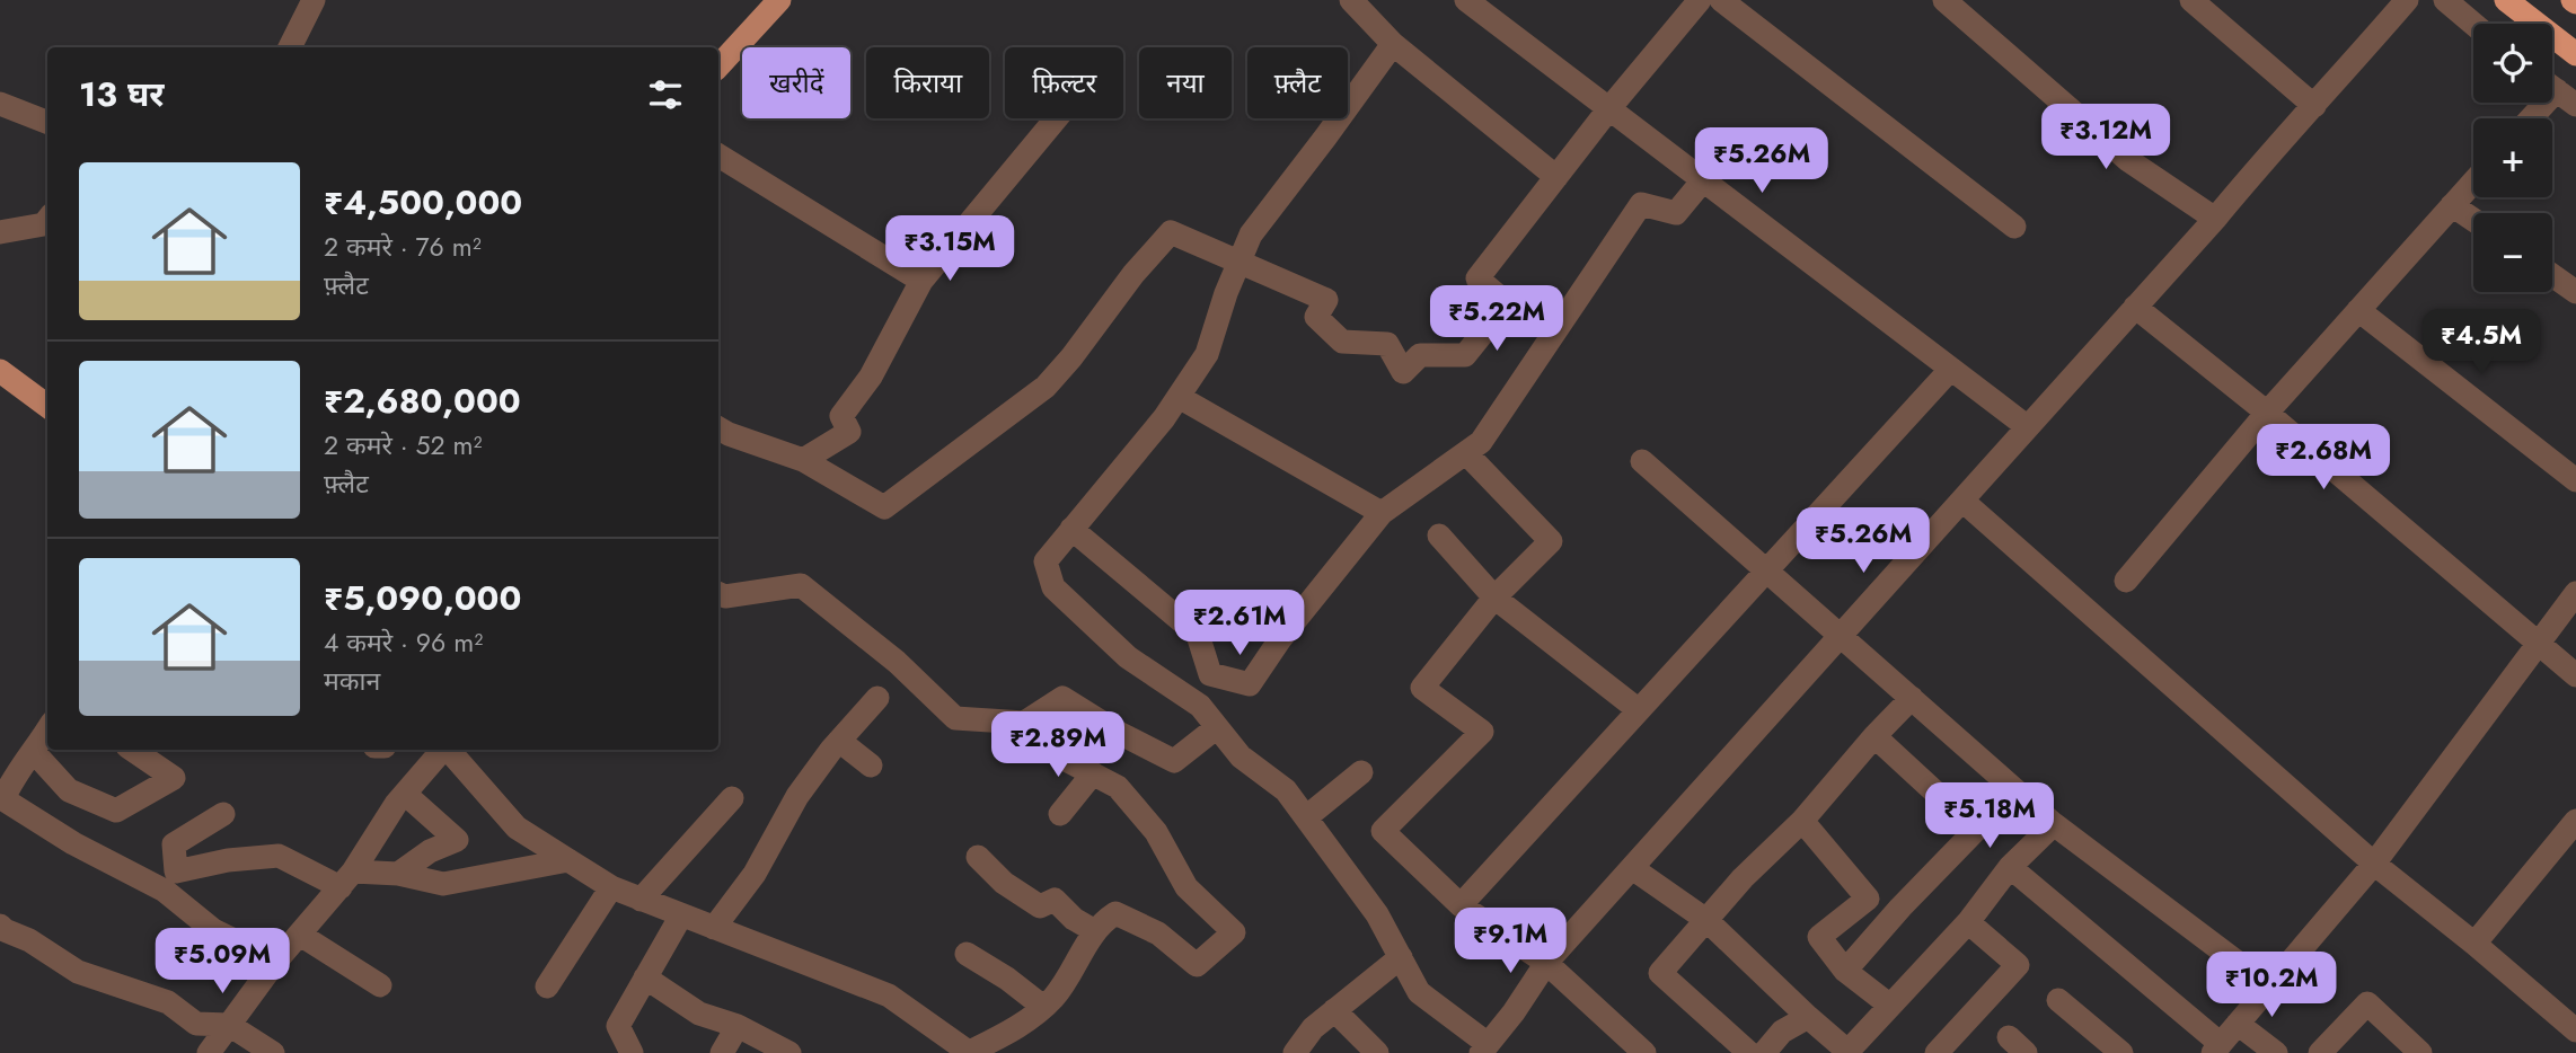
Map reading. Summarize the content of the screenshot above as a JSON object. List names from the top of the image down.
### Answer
{
  "page": {
    "map_buttons": ["+", "−"],
    "chip": [
      "खरीदें",
      "किराया",
      "फ़िल्टर",
      "नया",
      "फ़्लैट"
    ],
    "heading": "13 घर",
    "price": [
      "₹3.12M",
      "₹5.26M",
      "₹3.15M",
      "₹5.22M",
      "₹4.5M",
      "₹2.68M",
      "₹5.26M",
      "₹2.61M",
      "₹2.89M",
      "₹5.18M",
      "₹9.1M",
      "₹5.09M",
      "₹10.2M"
    ],
    "list": [
      {
        "name": "₹4,500,000",
        "note": "2 कमरे · 76 m² · फ़्लैट"
      },
      {
        "name": "₹2,680,000",
        "note": "2 कमरे · 52 m² · फ़्लैट"
      },
      {
        "name": "₹5,090,000",
        "note": "4 कमरे · 96 m² · मकान"
      }
    ]
  }
}
